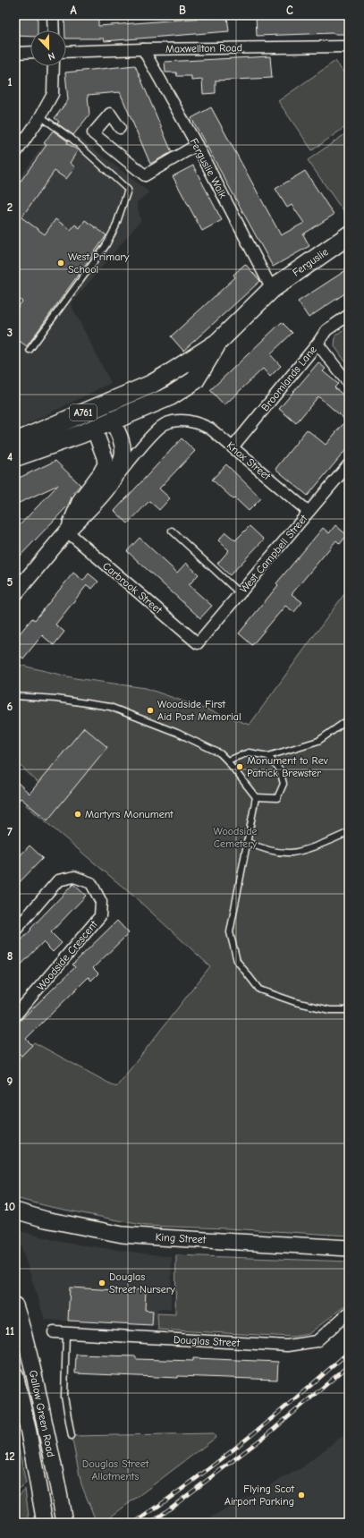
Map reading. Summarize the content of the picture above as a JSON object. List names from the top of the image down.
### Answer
{
  "streets": {
    "main road": [
      "Ferguslie",
      "A761",
      "King Street",
      "Gallow Green Road"
    ],
    "street": [
      "Maxwellton Road",
      "Ferguslie Walk",
      "Broomlands Lane",
      "Knox Street",
      "West Campbell Street",
      "Carbrook Street",
      "Woodside Crescent",
      "Douglas Street"
    ]
  },
  "crossings": [
    ["Maxwellton Road", "Ferguslie Walk"],
    ["Ferguslie Walk", "Ferguslie"],
    ["Ferguslie Walk", "A761"],
    ["Ferguslie", "A761"],
    ["Broomlands Lane", "Knox Street"],
    ["Knox Street", "West Campbell Street"],
    ["West Campbell Street", "Carbrook Street"]
  ],
  "parks": ["Woodside Cemetery", "Douglas Street Allotments"],
  "places": [
    "West Primary School",
    "Woodside First Aid Post Memorial",
    "Monument to Rev Patrick Brewster",
    "Martyrs Monument",
    "Douglas Street Nursery",
    "Flying Scot Airport Parking"
  ],
  "north": "bottom",
  "grid": {
    "columns": ["A", "B", "C"],
    "rows": [
      "1",
      "2",
      "3",
      "4",
      "5",
      "6",
      "7",
      "8",
      "9",
      "10",
      "11",
      "12"
    ]
  }
}
